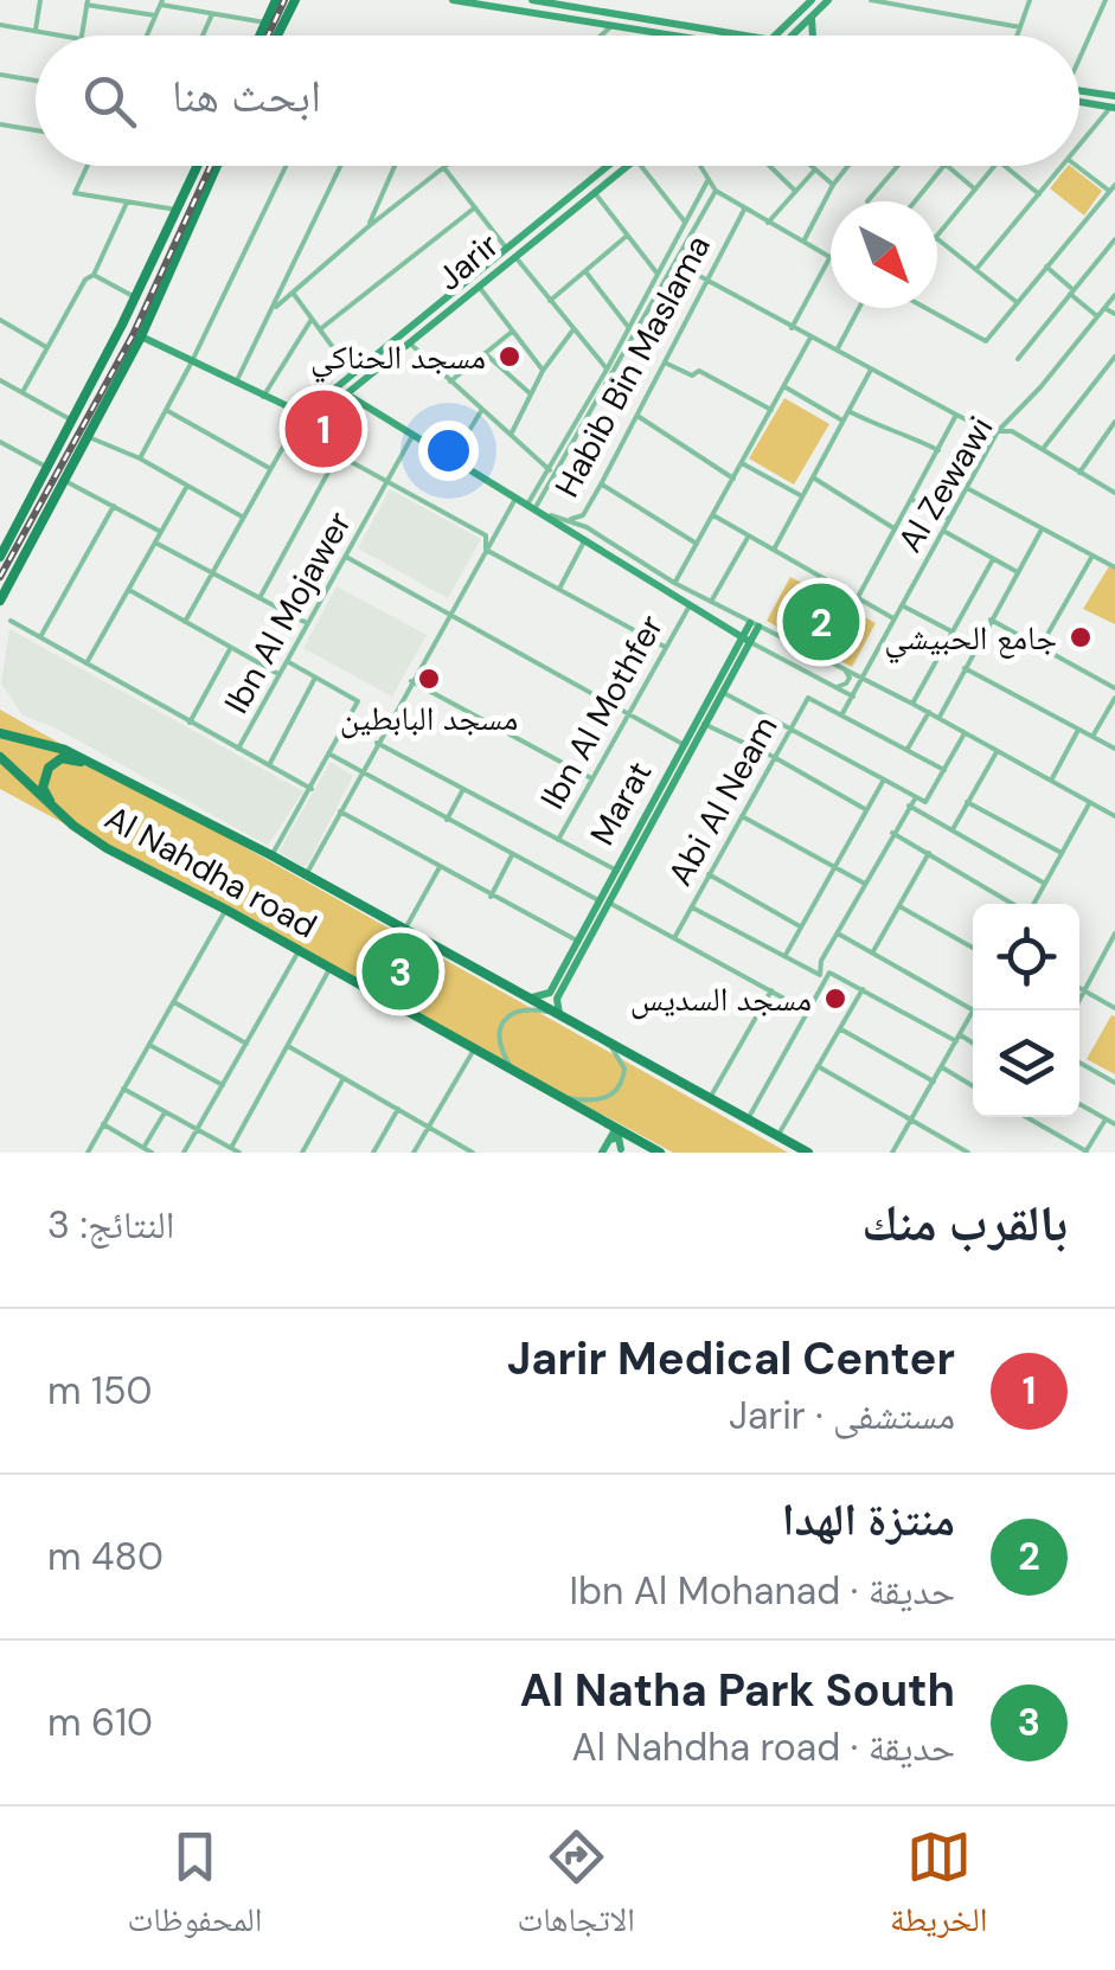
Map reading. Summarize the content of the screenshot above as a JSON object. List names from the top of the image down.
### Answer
{
  "streets": {
    "main road": ["Jarir", "Marat", "Al Nahdha road"],
    "street": [
      "Habib Bin Maslama",
      "Al Zewawi",
      "Ibn Al Mojawer",
      "Ibn Al Mothfer",
      "Abi Al Neam"
    ]
  },
  "crossings": [
    ["Al Zewawi", "Abi Al Neam"],
    ["Marat", "Al Nahdha road"]
  ],
  "places": [
    "مسجد الحناكي",
    "جامع الحبيشي",
    "مسجد البابطين",
    "مسجد السديس"
  ],
  "north": "bottom right",
  "page": {
    "search": "ابحث هنا",
    "pins": ["1", "2", "3"],
    "heading": ["بالقرب منك", "النتائج: 3"],
    "list": [
      {
        "mark": "1",
        "name": "Jarir Medical Center",
        "note": "مستشفى · Jarir",
        "value": "150 m"
      },
      {
        "mark": "2",
        "name": "منتزة الهدا",
        "note": "حديقة · Ibn Al Mohanad",
        "value": "480 m"
      },
      {
        "mark": "3",
        "name": "Al Natha Park South",
        "note": "حديقة · Al Nahdha road",
        "value": "610 m"
      }
    ],
    "nav": ["الخريطة", "الاتجاهات", "المحفوظات"]
  }
}
